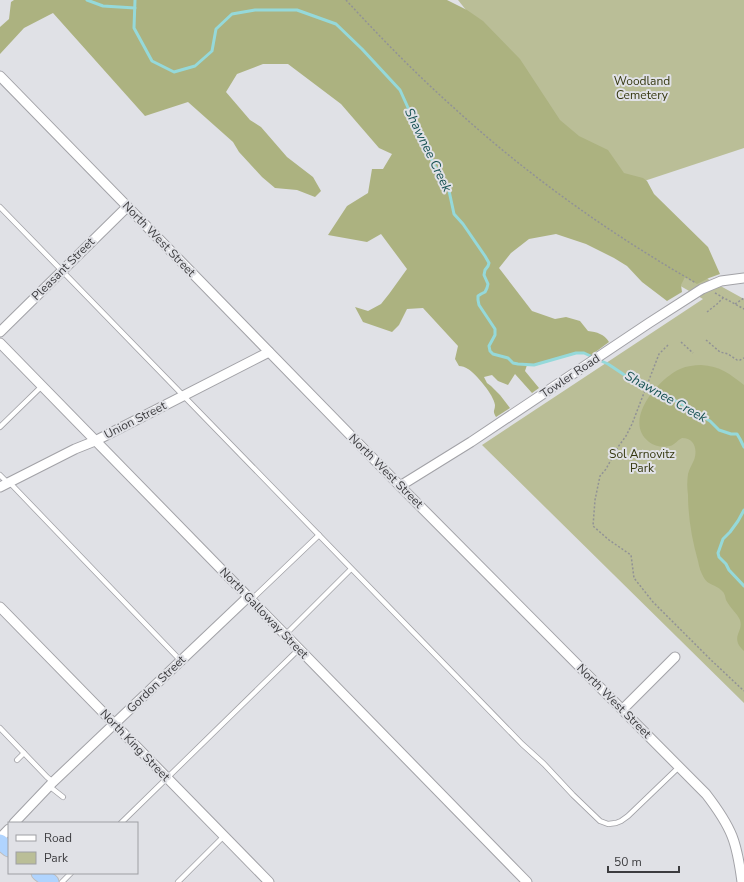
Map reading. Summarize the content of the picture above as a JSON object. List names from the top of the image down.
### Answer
{
  "streets": {
    "street": [
      "North West Street",
      "Pleasant Street",
      "Towler Road",
      "Union Street",
      "North Galloway Street",
      "Gordon Street",
      "North King Street"
    ]
  },
  "crossings": [
    ["North West Street", "Pleasant Street"],
    ["North West Street", "Towler Road"],
    ["North West Street", "Union Street"],
    ["Union Street", "North Galloway Street"],
    ["North Galloway Street", "Gordon Street"],
    ["Gordon Street", "North King Street"]
  ],
  "water": ["Shawnee Creek"],
  "parks": ["Woodland Cemetery", "Sol Arnovitz Park"],
  "legend": ["Road", "Park"],
  "scale_bar": "50 m"
}
